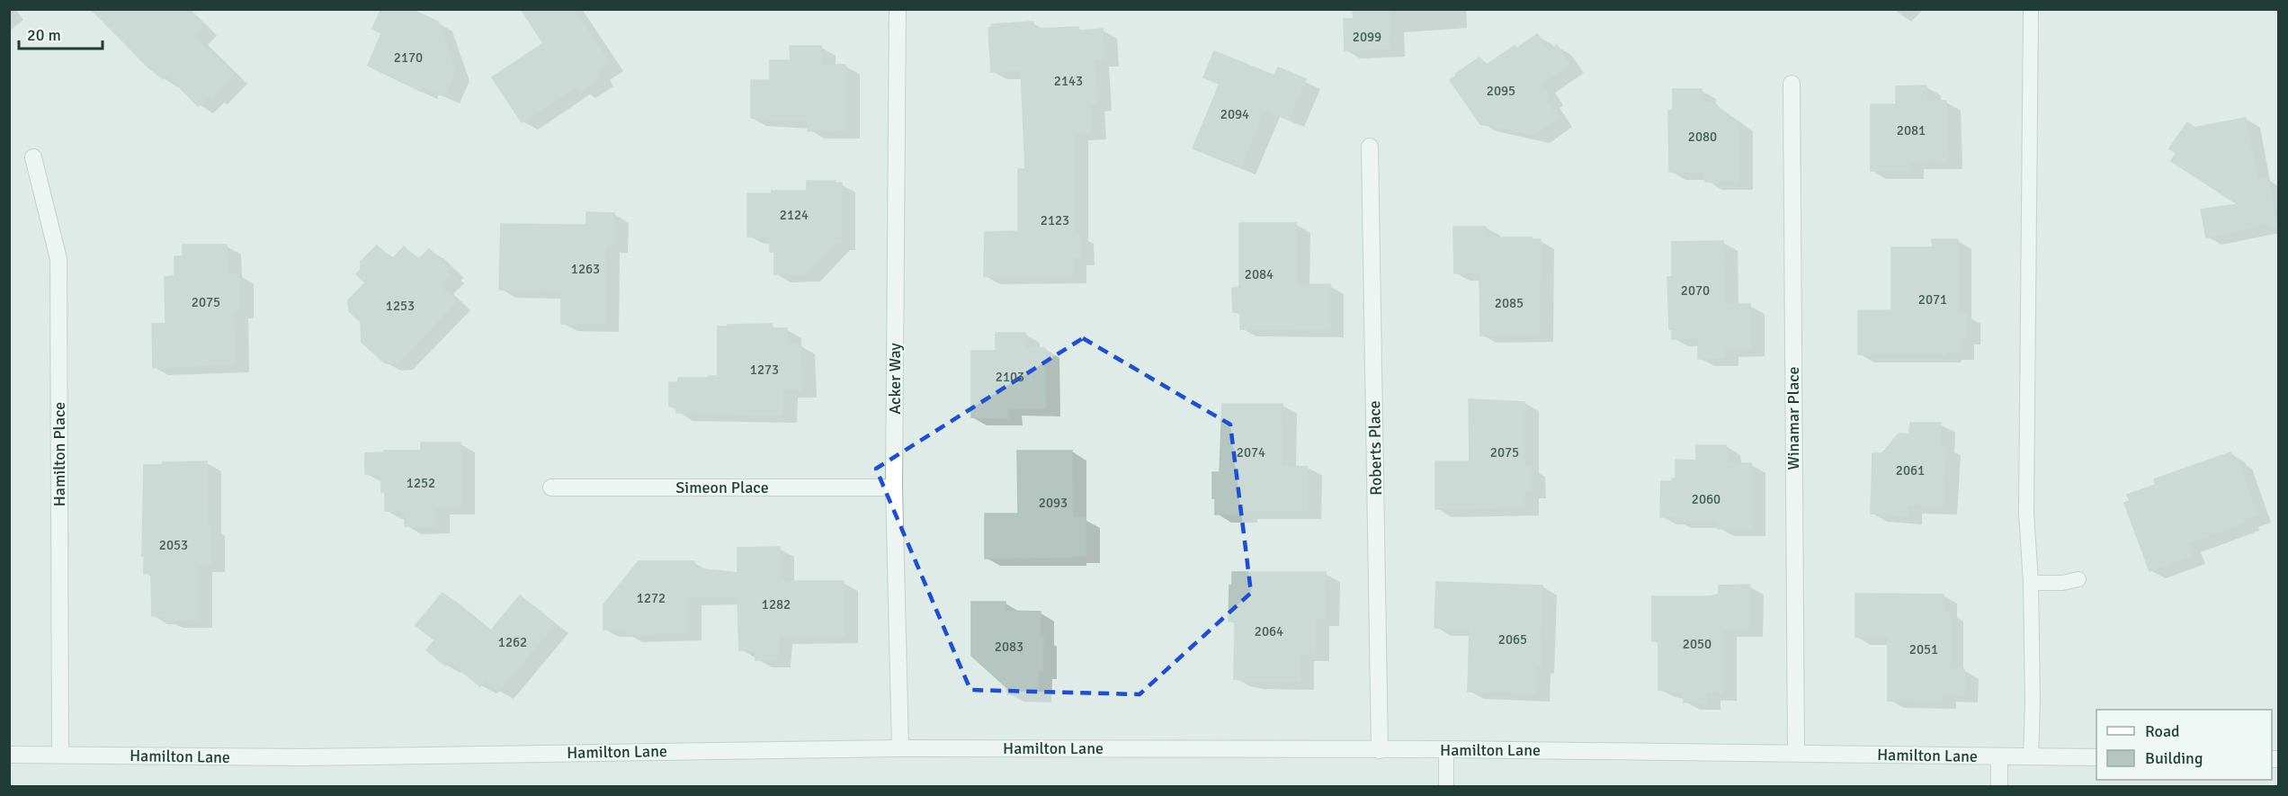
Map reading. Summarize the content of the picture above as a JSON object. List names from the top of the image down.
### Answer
{
  "streets": {
    "street": [
      "Acker Way",
      "Winamar Place",
      "Roberts Place",
      "Hamilton Place",
      "Simeon Place",
      "Hamilton Lane"
    ]
  },
  "crossings": [
    ["Acker Way", "Simeon Place"],
    ["Acker Way", "Hamilton Lane"],
    ["Winamar Place", "Hamilton Lane"],
    ["Roberts Place", "Hamilton Lane"],
    ["Hamilton Place", "Hamilton Lane"]
  ],
  "house_numbers": [
    "2099",
    "2170",
    "2143",
    "2095",
    "2094",
    "2081",
    "2080",
    "2124",
    "2123",
    "1263",
    "2084",
    "2070",
    "2071",
    "2075",
    "2085",
    "1253",
    "1273",
    "2103",
    "2074",
    "2075",
    "2061",
    "1252",
    "2060",
    "2093",
    "2053",
    "1272",
    "1282",
    "2064",
    "2065",
    "1262",
    "2050",
    "2083",
    "2051"
  ],
  "legend": ["Road", "Building"],
  "scale_bar": "20 m"
}
